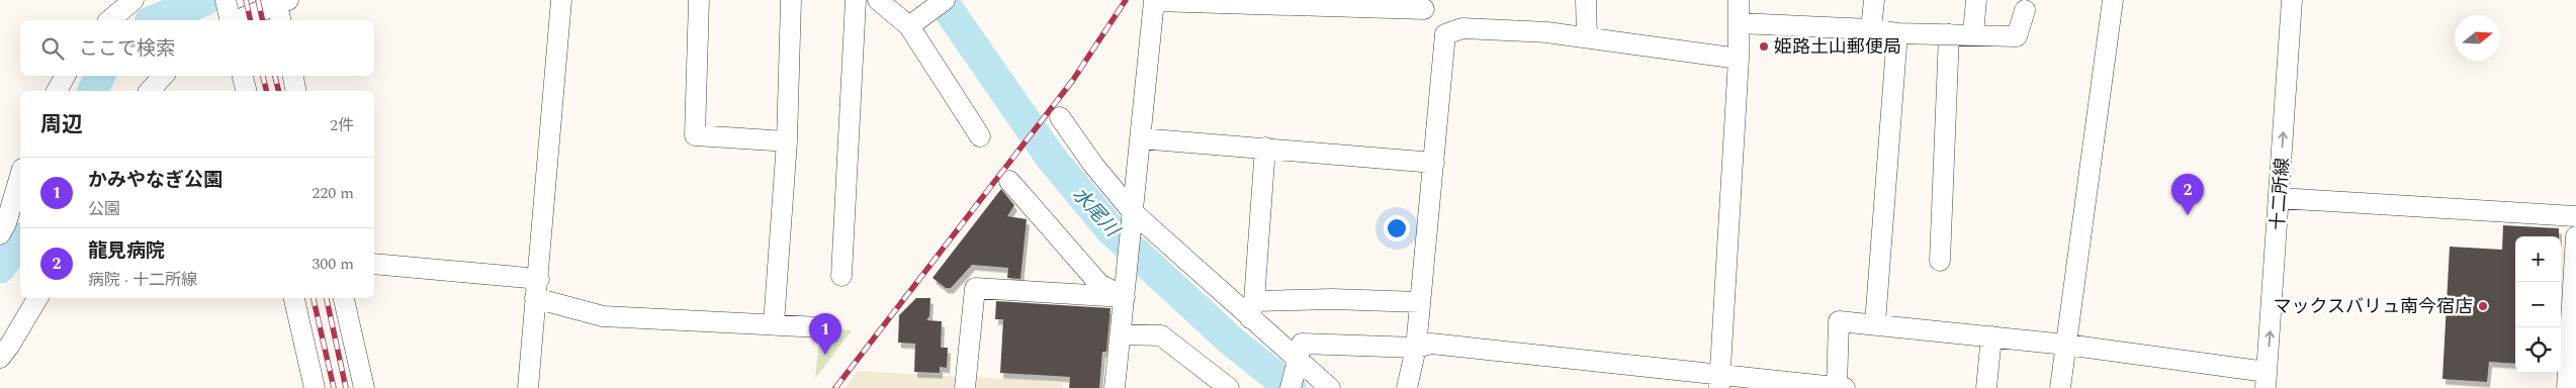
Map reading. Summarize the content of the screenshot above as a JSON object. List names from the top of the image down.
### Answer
{
  "streets": {
    "street": ["十二所線"]
  },
  "one_way": ["十二所線"],
  "water": ["水尾川"],
  "places": ["姫路土山郵便局", "マックスバリュ南今宿店"],
  "north": "right",
  "page": {
    "search": "ここで検索",
    "heading": ["周辺", "2件"],
    "list": [
      {
        "mark": "1",
        "name": "かみやなぎ公園",
        "note": "公園",
        "value": "220 m"
      },
      {
        "mark": "2",
        "name": "龍見病院",
        "note": "病院 · 十二所線",
        "value": "300 m"
      }
    ],
    "pins": ["2", "1"],
    "map_buttons": ["+", "−"]
  }
}
